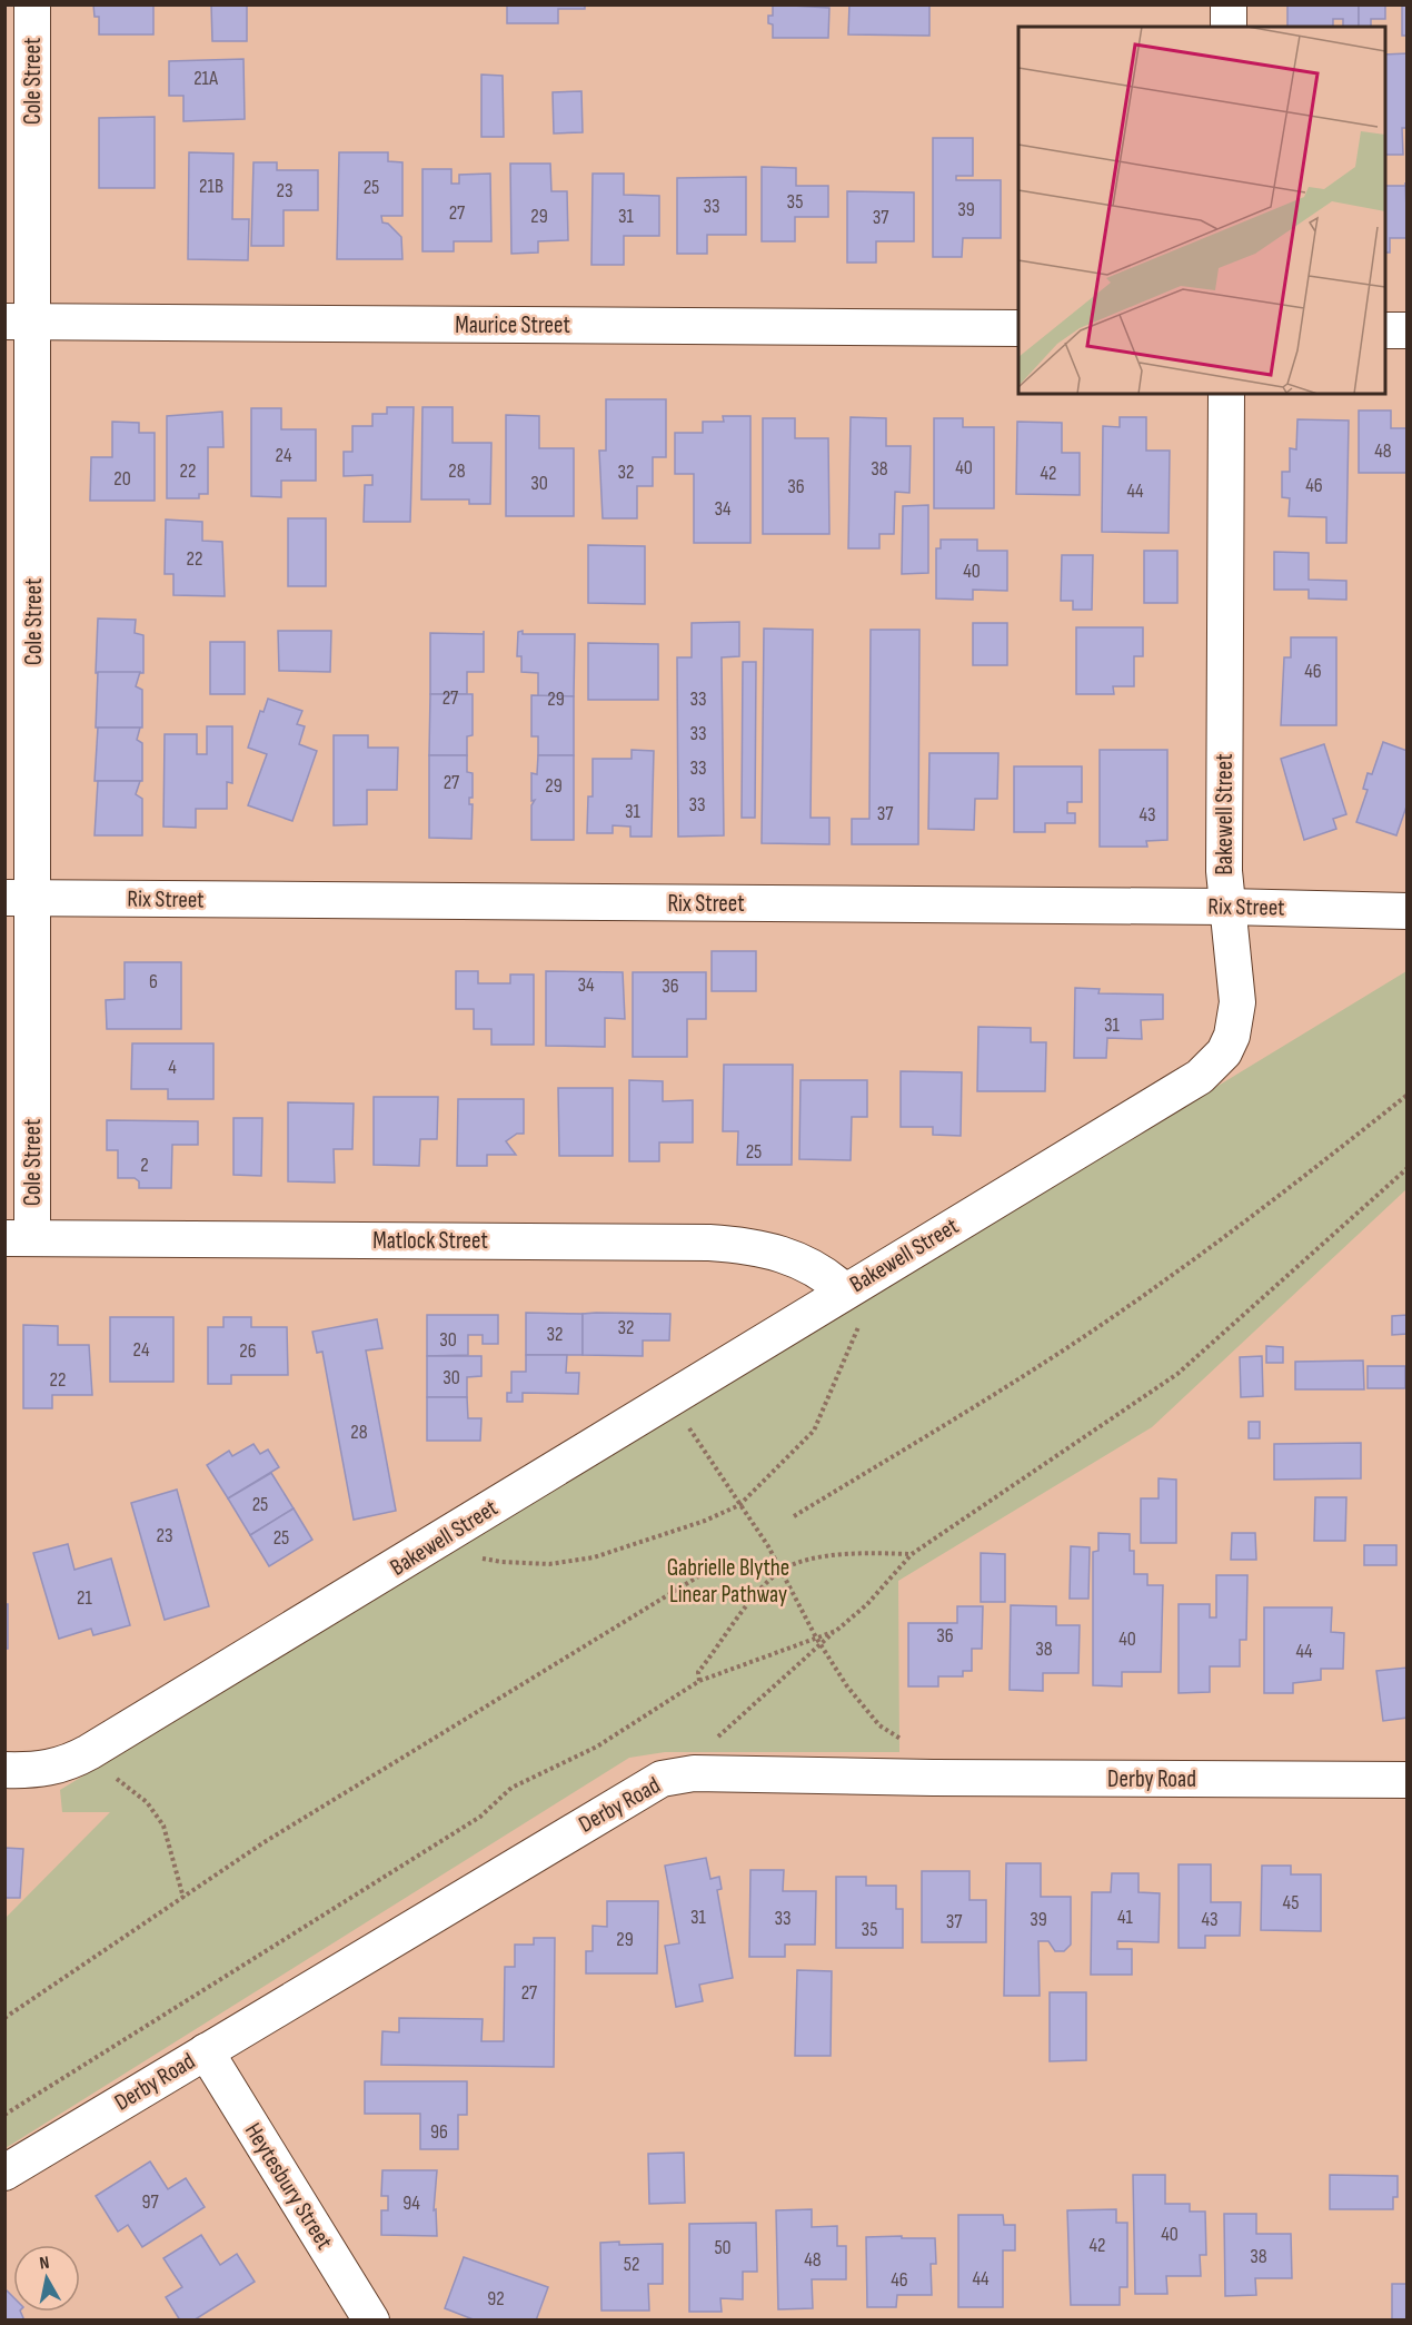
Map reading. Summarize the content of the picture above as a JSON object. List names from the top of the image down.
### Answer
{
  "streets": {
    "street": [
      "Cole Street",
      "Maurice Street",
      "Bakewell Street",
      "Rix Street",
      "Matlock Street",
      "Derby Road",
      "Heytesbury Street"
    ]
  },
  "crossings": [
    ["Cole Street", "Maurice Street"],
    ["Cole Street", "Rix Street"],
    ["Cole Street", "Matlock Street"],
    ["Bakewell Street", "Rix Street"],
    ["Bakewell Street", "Matlock Street"],
    ["Derby Road", "Heytesbury Street"]
  ],
  "parks": ["Gabrielle Blythe Linear Pathway"],
  "house_numbers": [
    "21A",
    "21B",
    "25",
    "23",
    "35",
    "33",
    "39",
    "27",
    "29",
    "31",
    "37",
    "48",
    "24",
    "40",
    "38",
    "22",
    "28",
    "32",
    "42",
    "20",
    "30",
    "46",
    "36",
    "44",
    "34",
    "22",
    "40",
    "46",
    "27",
    "29",
    "33",
    "33",
    "33",
    "27",
    "29",
    "33",
    "31",
    "37",
    "43",
    "6",
    "34",
    "36",
    "31",
    "4",
    "25",
    "2",
    "32",
    "32",
    "30",
    "24",
    "26",
    "30",
    "22",
    "28",
    "25",
    "23",
    "25",
    "21",
    "36",
    "40",
    "38",
    "44",
    "45",
    "31",
    "41",
    "33",
    "39",
    "43",
    "37",
    "35",
    "29",
    "27",
    "96",
    "97",
    "94",
    "40",
    "42",
    "50",
    "38",
    "48",
    "52",
    "44",
    "46",
    "92"
  ],
  "north": "top"
}
